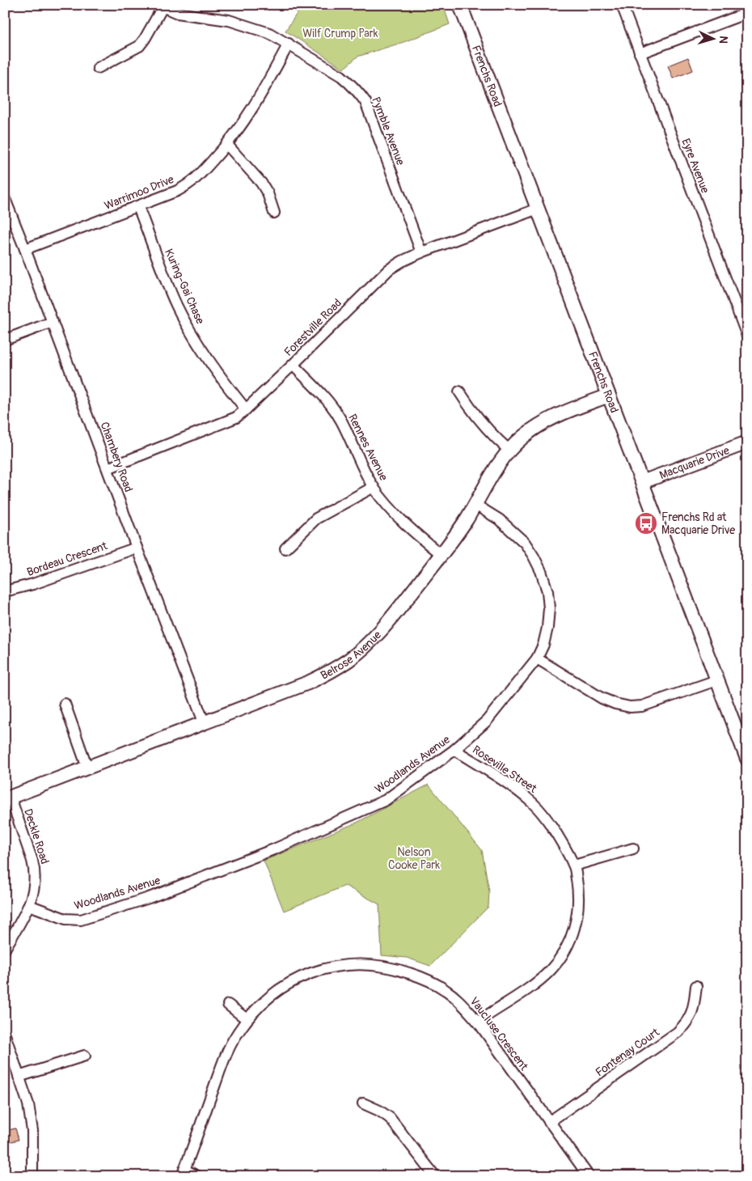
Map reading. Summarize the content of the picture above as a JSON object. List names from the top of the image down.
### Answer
{
  "streets": {
    "street": [
      "Frenchs Road",
      "Pymble Avenue",
      "Eyre Avenue",
      "Warrimoo Drive",
      "Kuring-Gai Chase",
      "Forestville Road",
      "Rennes Avenue",
      "Chambery Road",
      "Macquarie Drive",
      "Bordeau Crescent",
      "Belrose Avenue",
      "Woodlands Avenue",
      "Roseville Street",
      "Deckle Road",
      "Vaucluse Crescent",
      "Fontenay Court"
    ]
  },
  "crossings": [
    ["Frenchs Road", "Forestville Road"],
    ["Frenchs Road", "Macquarie Drive"],
    ["Frenchs Road", "Belrose Avenue"],
    ["Pymble Avenue", "Warrimoo Drive"],
    ["Pymble Avenue", "Forestville Road"],
    ["Warrimoo Drive", "Kuring-Gai Chase"],
    ["Warrimoo Drive", "Chambery Road"],
    ["Kuring-Gai Chase", "Forestville Road"],
    ["Forestville Road", "Rennes Avenue"],
    ["Forestville Road", "Chambery Road"],
    ["Rennes Avenue", "Belrose Avenue"],
    ["Chambery Road", "Bordeau Crescent"],
    ["Chambery Road", "Belrose Avenue"],
    ["Belrose Avenue", "Woodlands Avenue"],
    ["Belrose Avenue", "Deckle Road"],
    ["Woodlands Avenue", "Roseville Street"],
    ["Woodlands Avenue", "Deckle Road"],
    ["Roseville Street", "Vaucluse Crescent"],
    ["Vaucluse Crescent", "Fontenay Court"]
  ],
  "parks": ["Wilf Crump Park", "Nelson Cooke Park"],
  "places": {
    "bus stop": ["Frenchs Rd at Macquarie Drive"]
  },
  "north": "right"
}
